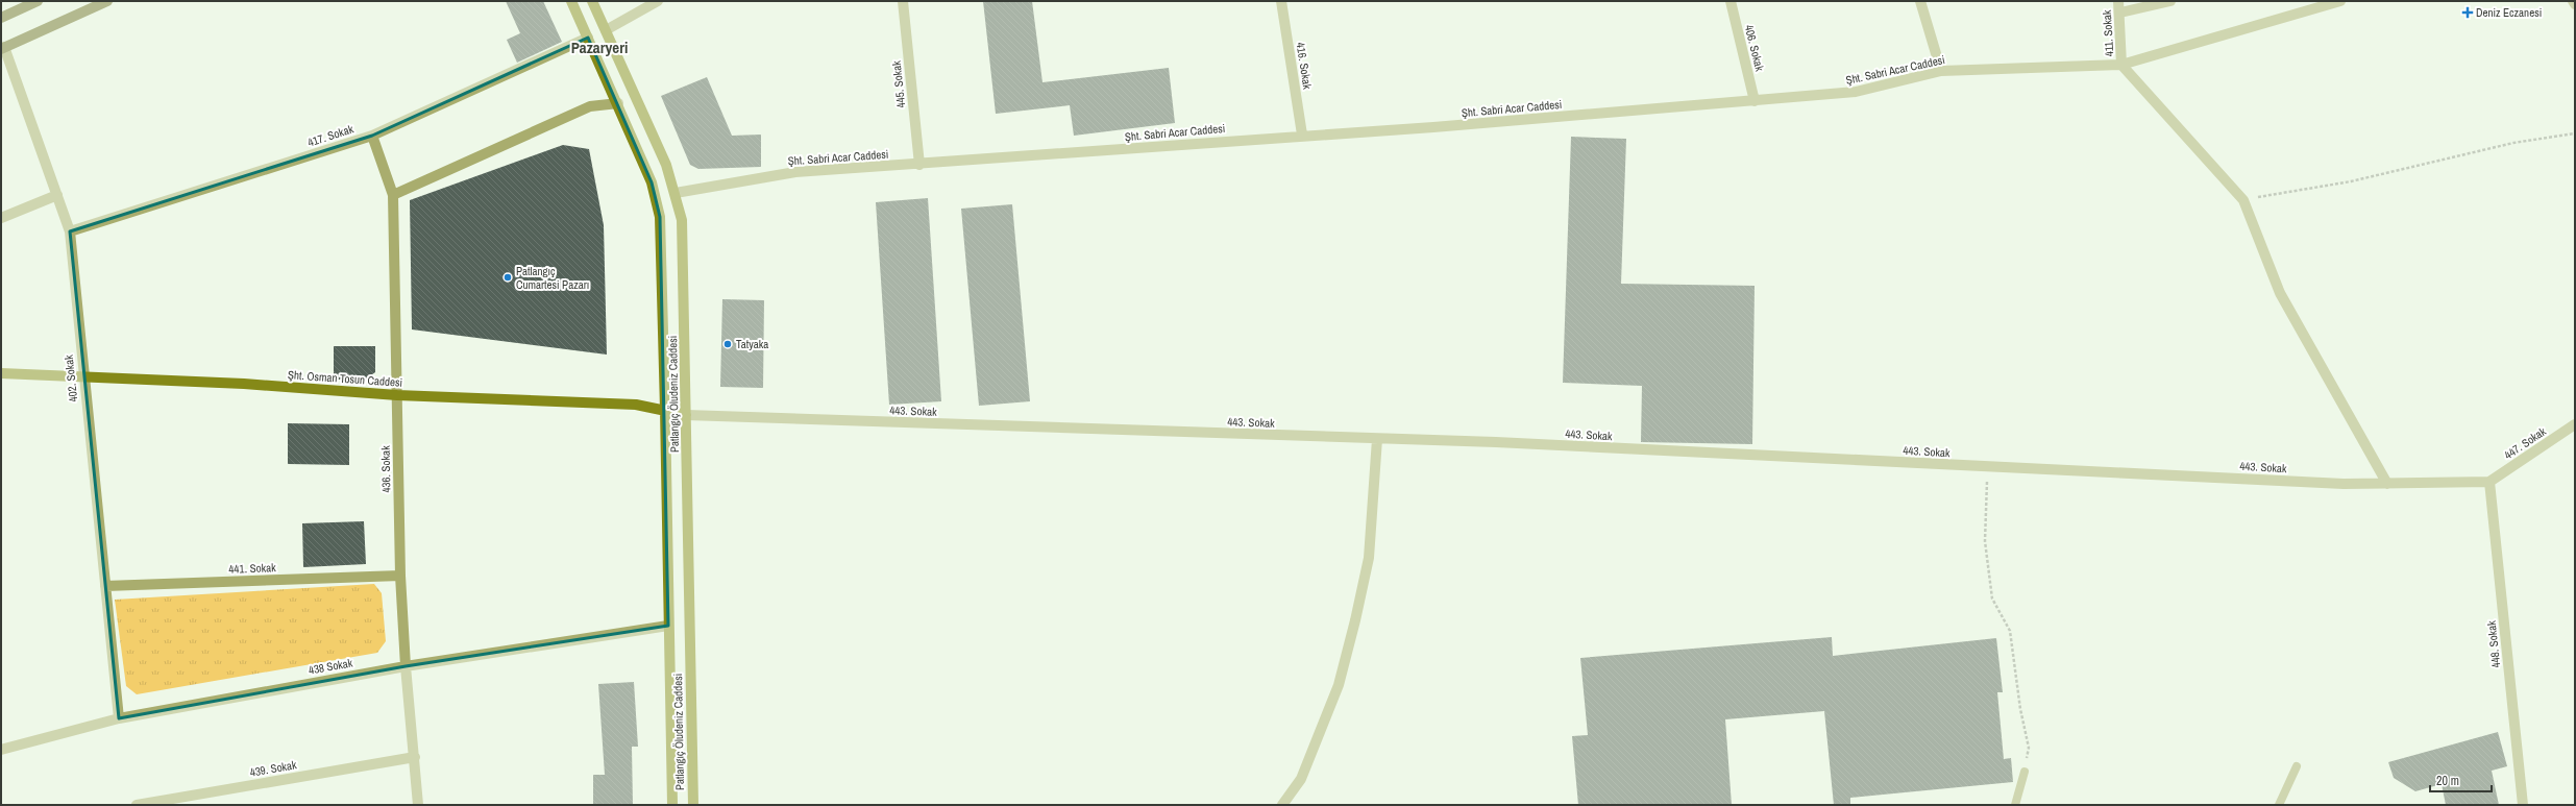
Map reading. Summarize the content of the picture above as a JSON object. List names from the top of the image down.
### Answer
{
  "streets": {
    "main road": ["Şht. Osman Tosun Caddesi", "Patlangıç Öludeniz Caddesi"],
    "street": [
      "411. Sokak",
      "406. Sokak",
      "416. Sokak",
      "Şht. Sabri Acar Caddesi",
      "445. Sokak",
      "417. Sokak",
      "402. Sokak",
      "443. Sokak",
      "447. Sokak",
      "436. Sokak",
      "441. Sokak",
      "448. Sokak",
      "438 Sokak",
      "439. Sokak"
    ]
  },
  "crossings": [
    ["411. Sokak", "Şht. Sabri Acar Caddesi"],
    ["406. Sokak", "Şht. Sabri Acar Caddesi"],
    ["416. Sokak", "Şht. Sabri Acar Caddesi"],
    ["Şht. Sabri Acar Caddesi", "445. Sokak"],
    ["Şht. Sabri Acar Caddesi", "Patlangıç Öludeniz Caddesi"],
    ["417. Sokak", "402. Sokak"],
    ["417. Sokak", "Patlangıç Öludeniz Caddesi"],
    ["417. Sokak", "436. Sokak"],
    ["402. Sokak", "Şht. Osman Tosun Caddesi"],
    ["402. Sokak", "441. Sokak"],
    ["402. Sokak", "438 Sokak"],
    ["Şht. Osman Tosun Caddesi", "Patlangıç Öludeniz Caddesi"],
    ["Şht. Osman Tosun Caddesi", "443. Sokak"],
    ["Şht. Osman Tosun Caddesi", "436. Sokak"],
    ["Patlangıç Öludeniz Caddesi", "443. Sokak"],
    ["Patlangıç Öludeniz Caddesi", "438 Sokak"],
    ["443. Sokak", "447. Sokak"],
    ["443. Sokak", "448. Sokak"],
    ["447. Sokak", "448. Sokak"],
    ["436. Sokak", "441. Sokak"],
    ["436. Sokak", "438 Sokak"],
    ["436. Sokak", "439. Sokak"]
  ],
  "districts": ["Pazaryeri"],
  "places": {
    "health": ["Deniz Eczanesi"],
    "other": ["Patlangıç Cumartesi Pazarı", "Tatyaka"]
  },
  "scale_bar": "20 m"
}
